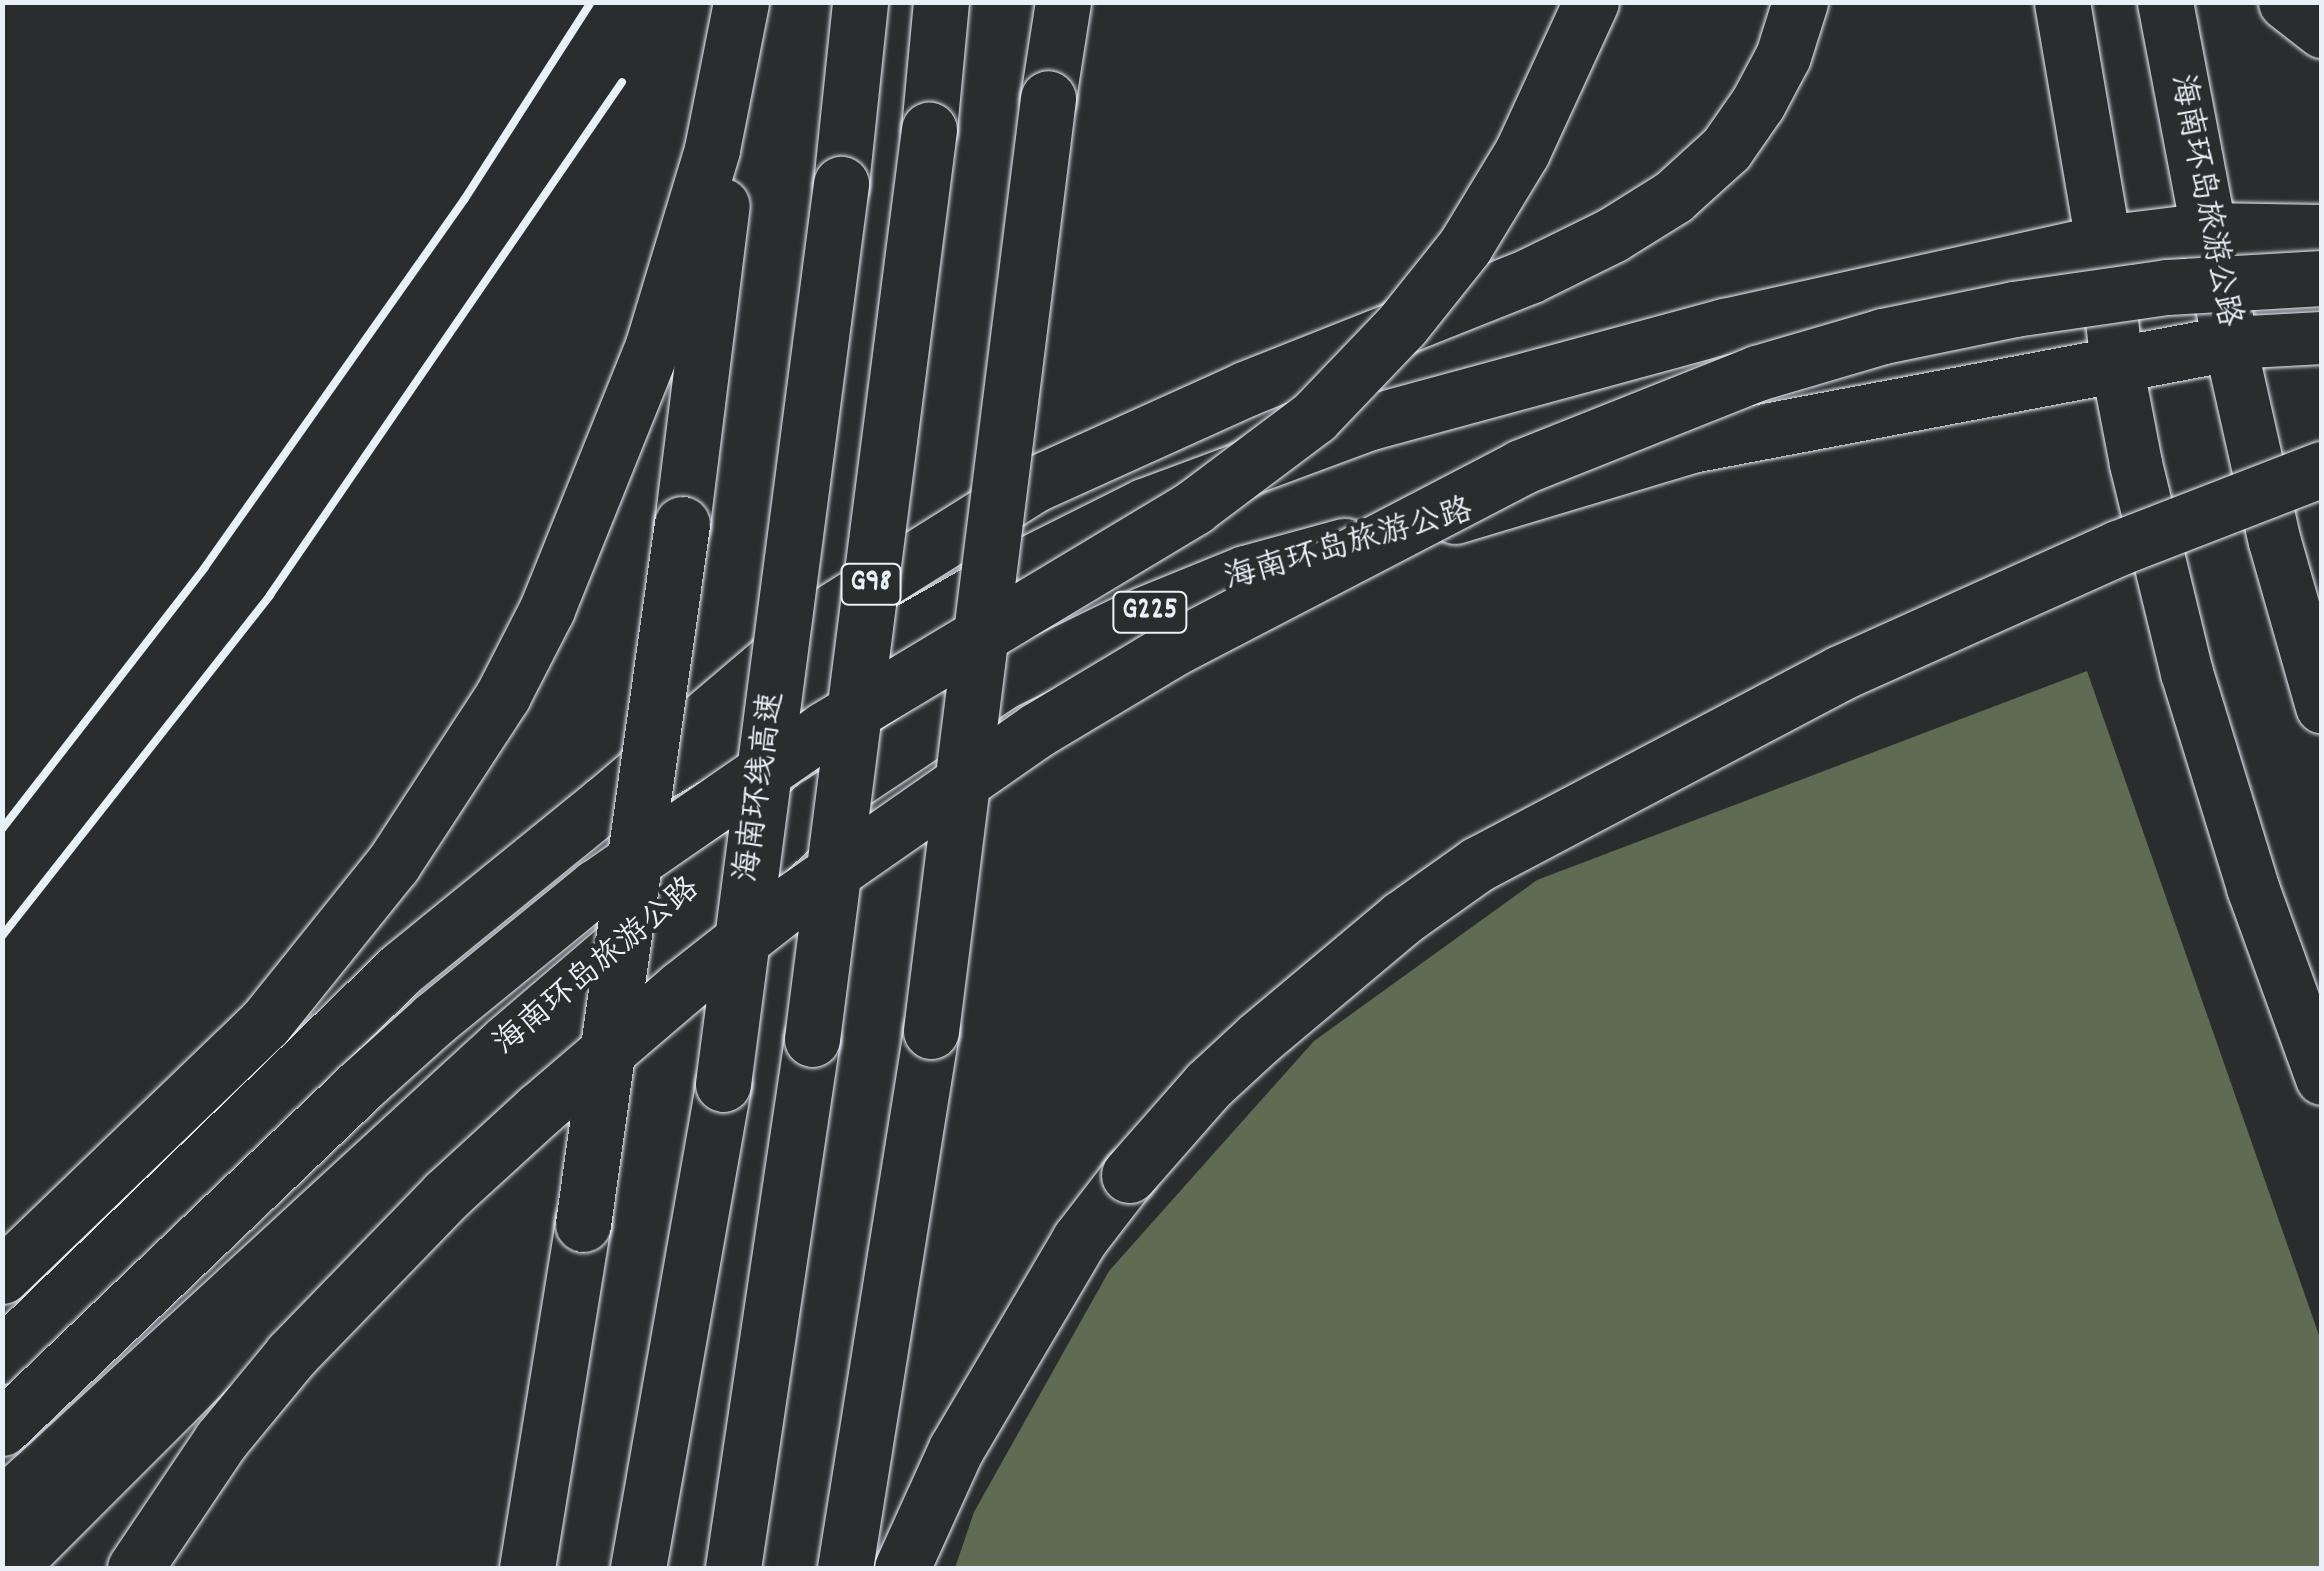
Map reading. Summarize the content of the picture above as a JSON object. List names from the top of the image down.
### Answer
{
  "streets": {
    "highway": [
      "海南环岛旅游公路",
      "G98",
      "G225",
      "海南环线高速"
    ]
  }
}
